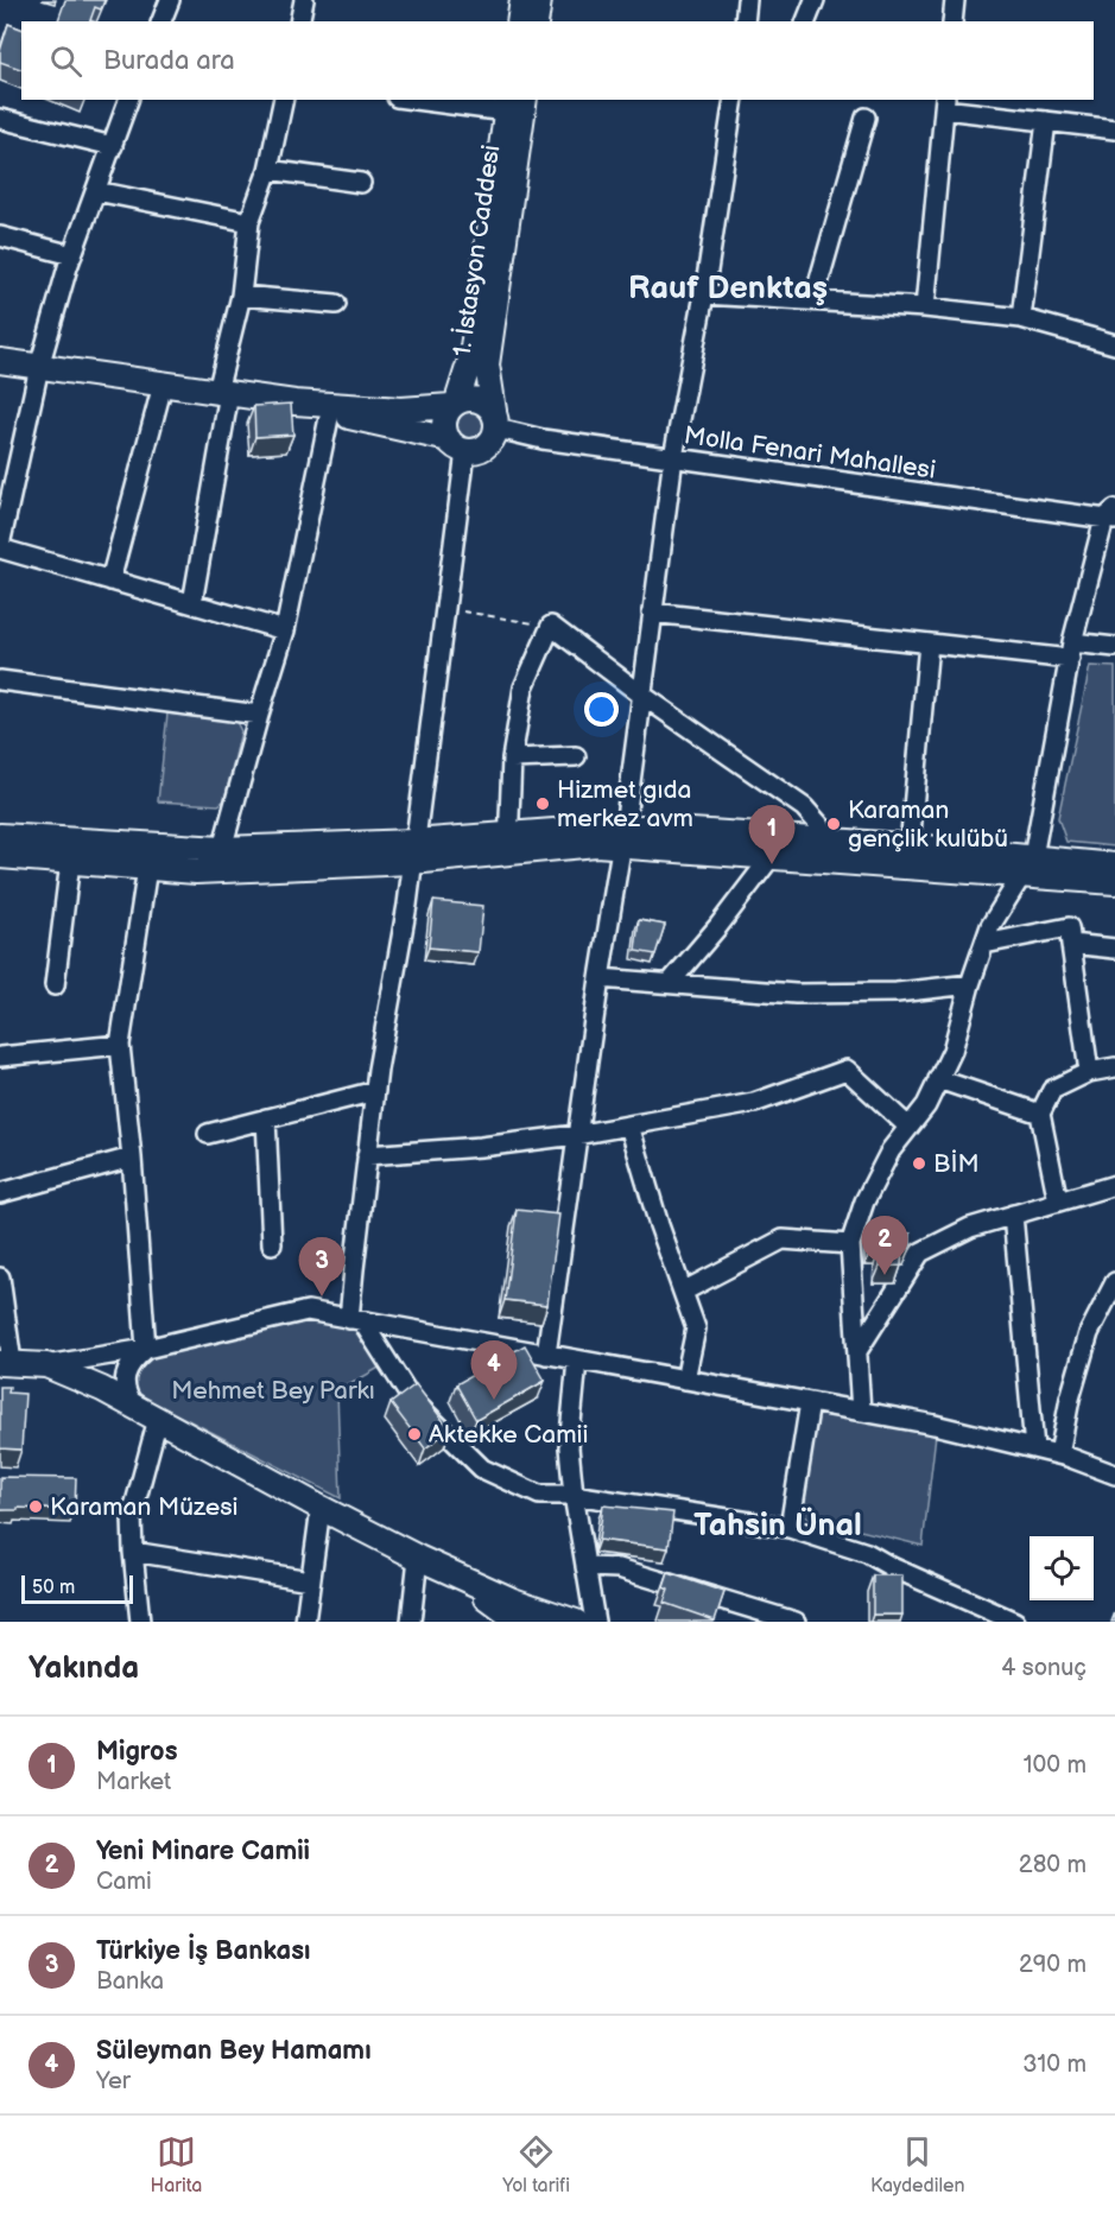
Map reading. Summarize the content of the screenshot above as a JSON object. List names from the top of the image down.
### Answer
{
  "streets": {
    "main road": ["1. İstasyon Caddesi"],
    "street": ["Molla Fenari Mahallesi"]
  },
  "crossings": [
    ["1. İstasyon Caddesi", "Molla Fenari Mahallesi"]
  ],
  "districts": ["Rauf Denktaş", "Tahsin Ünal"],
  "parks": ["Mehmet Bey Parkı"],
  "places": [
    "Hizmet gıda merkez avm",
    "Karaman gençlik kulübü",
    "BİM",
    "Aktekke Camii",
    "Karaman Müzesi"
  ],
  "scale_bar": "50 m",
  "page": {
    "search": "Burada ara",
    "pins": [
      "1",
      "2",
      "3",
      "4"
    ],
    "scale": "50 m",
    "heading": ["Yakında", "4 sonuç"],
    "list": [
      {
        "mark": "1",
        "name": "Migros",
        "note": "Market",
        "value": "100 m"
      },
      {
        "mark": "2",
        "name": "Yeni Minare Camii",
        "note": "Cami",
        "value": "280 m"
      },
      {
        "mark": "3",
        "name": "Türkiye İş Bankası",
        "note": "Banka",
        "value": "290 m"
      },
      {
        "mark": "4",
        "name": "Süleyman Bey Hamamı",
        "note": "Yer",
        "value": "310 m"
      }
    ],
    "nav": ["Harita", "Yol tarifi", "Kaydedilen"]
  }
}
